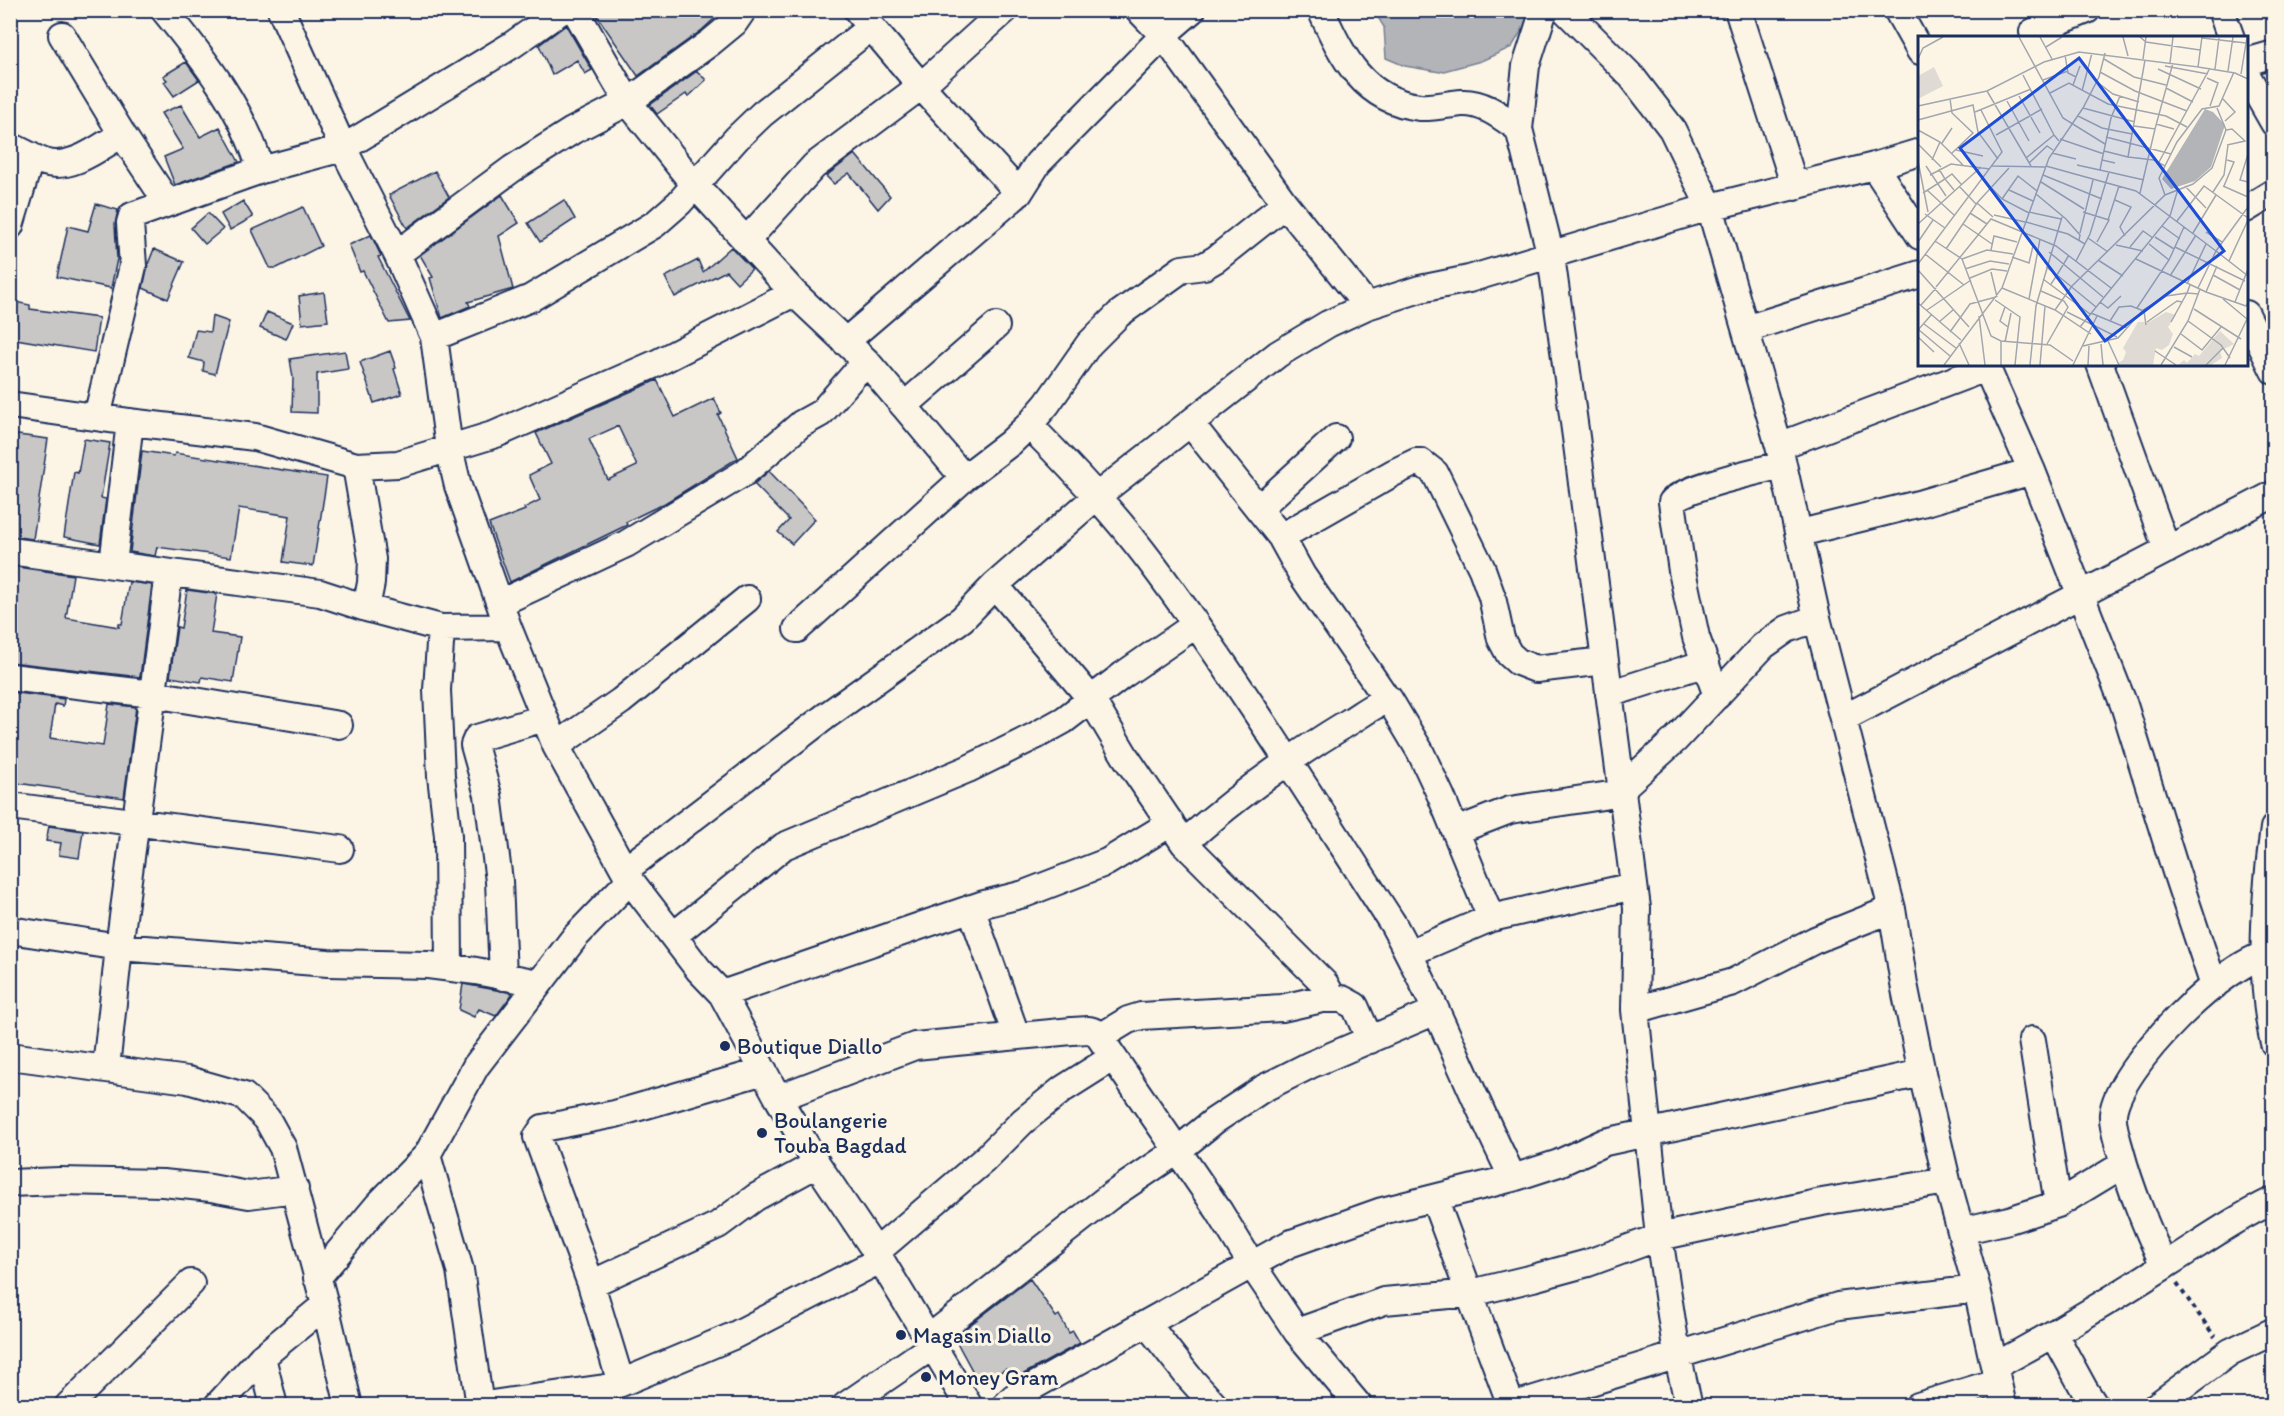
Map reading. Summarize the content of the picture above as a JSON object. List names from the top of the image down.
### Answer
{
  "places": [
    "Boutique Diallo",
    "Boulangerie Touba Bagdad",
    "Magasin Diallo",
    "Money Gram"
  ]
}
